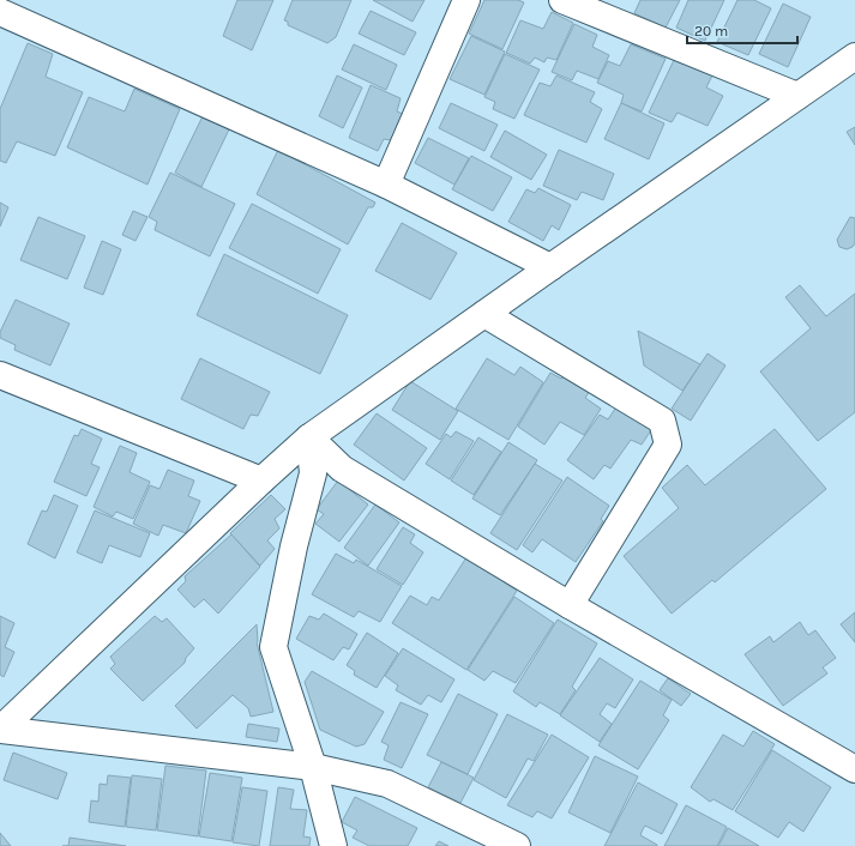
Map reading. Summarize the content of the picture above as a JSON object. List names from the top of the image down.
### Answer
{
  "scale_bar": "20 m"
}
